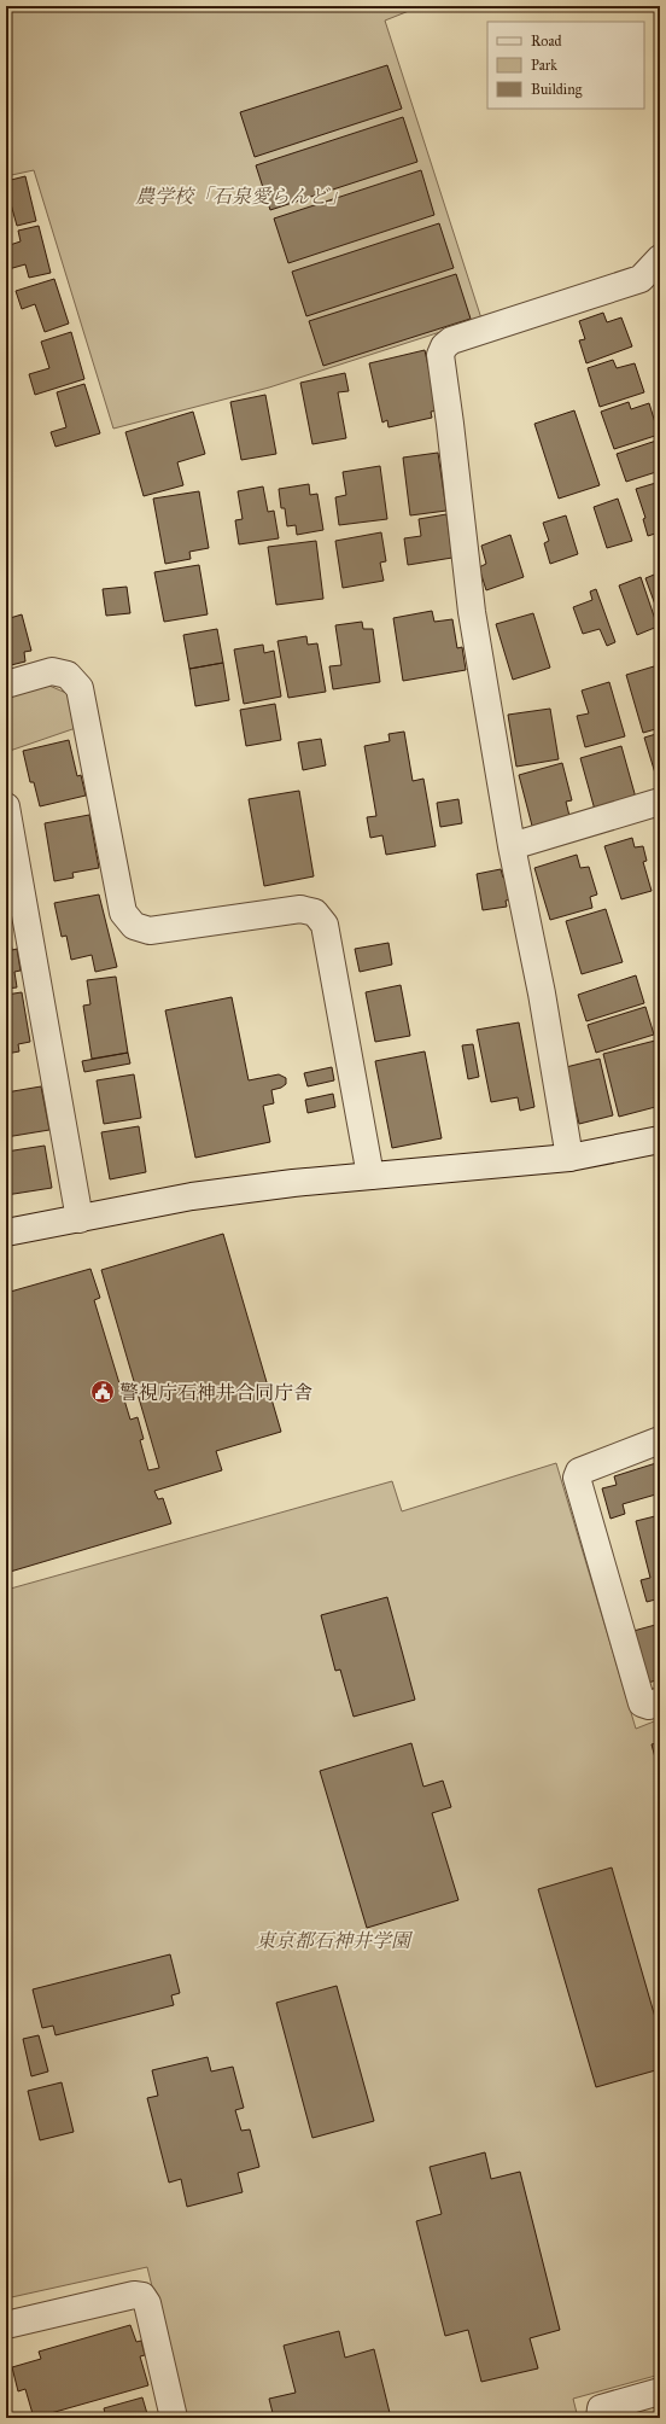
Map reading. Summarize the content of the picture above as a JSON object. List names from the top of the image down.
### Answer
{
  "parks": ["農学校「石泉愛らんど」", "東京都石神井学園"],
  "places": {
    "public building": ["警視庁石神井合同庁舎"]
  },
  "legend": ["Road", "Park", "Building"]
}
